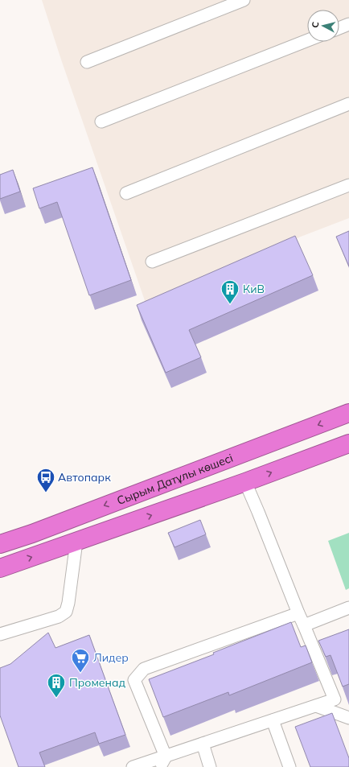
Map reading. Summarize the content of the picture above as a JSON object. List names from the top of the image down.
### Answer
{
  "streets": {
    "highway": ["Сырым Датұлы көшесі"]
  },
  "places": {
    "building": ["КиВ", "Променад"],
    "bus stop": ["Автопарк"],
    "supermarket": ["Лидер"]
  },
  "north": "left"
}
